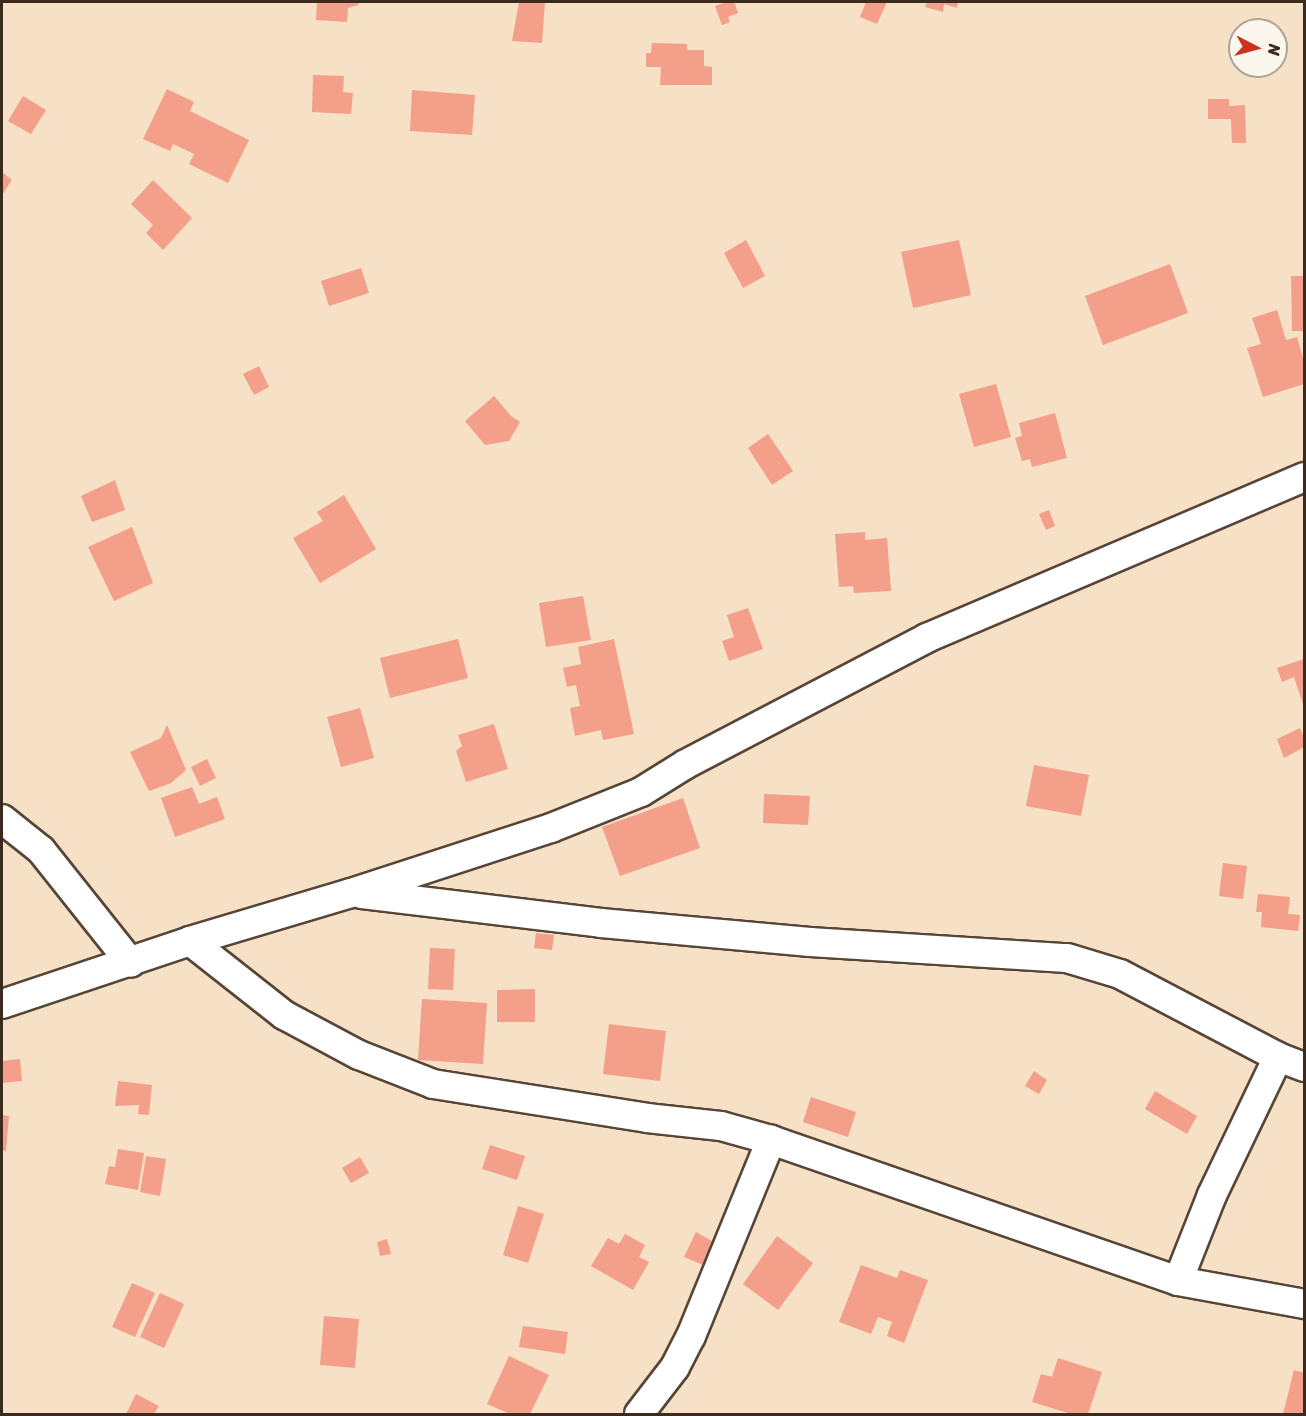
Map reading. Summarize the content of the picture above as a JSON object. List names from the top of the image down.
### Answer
{
  "north": "right"
}
